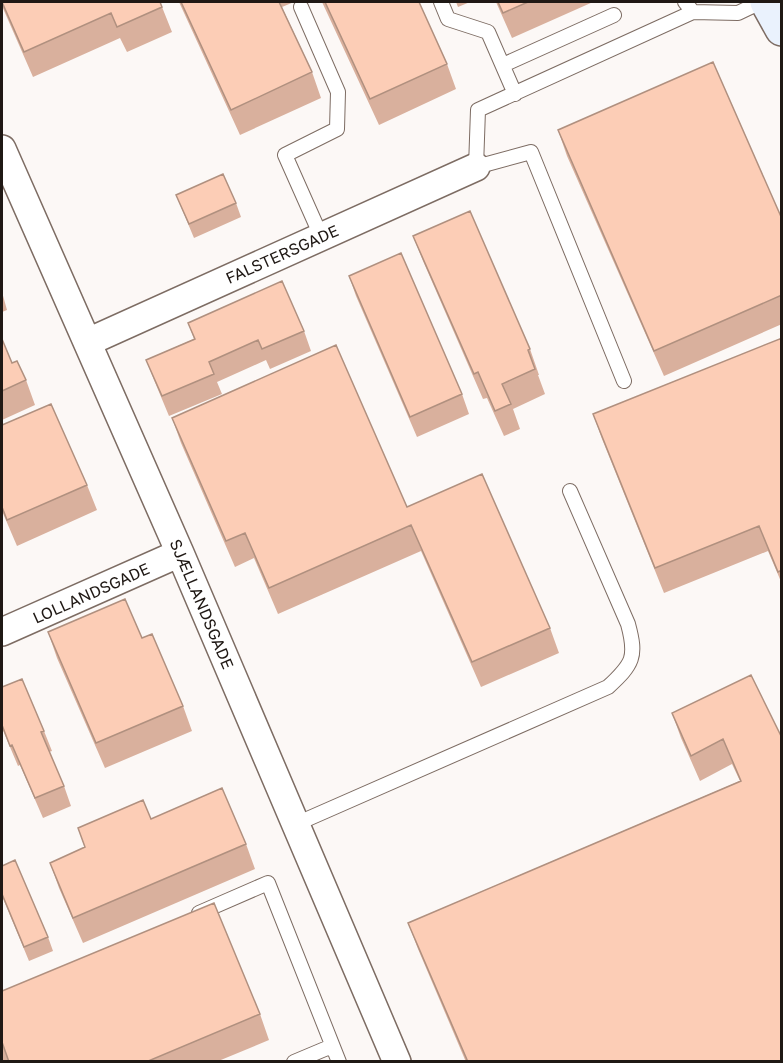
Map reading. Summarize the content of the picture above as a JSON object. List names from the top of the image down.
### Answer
{
  "streets": {
    "street": ["FALSTERSGADE", "LOLLANDSGADE", "SJÆLLANDSGADE"]
  },
  "crossings": [
    ["FALSTERSGADE", "SJÆLLANDSGADE"],
    ["LOLLANDSGADE", "SJÆLLANDSGADE"]
  ]
}
